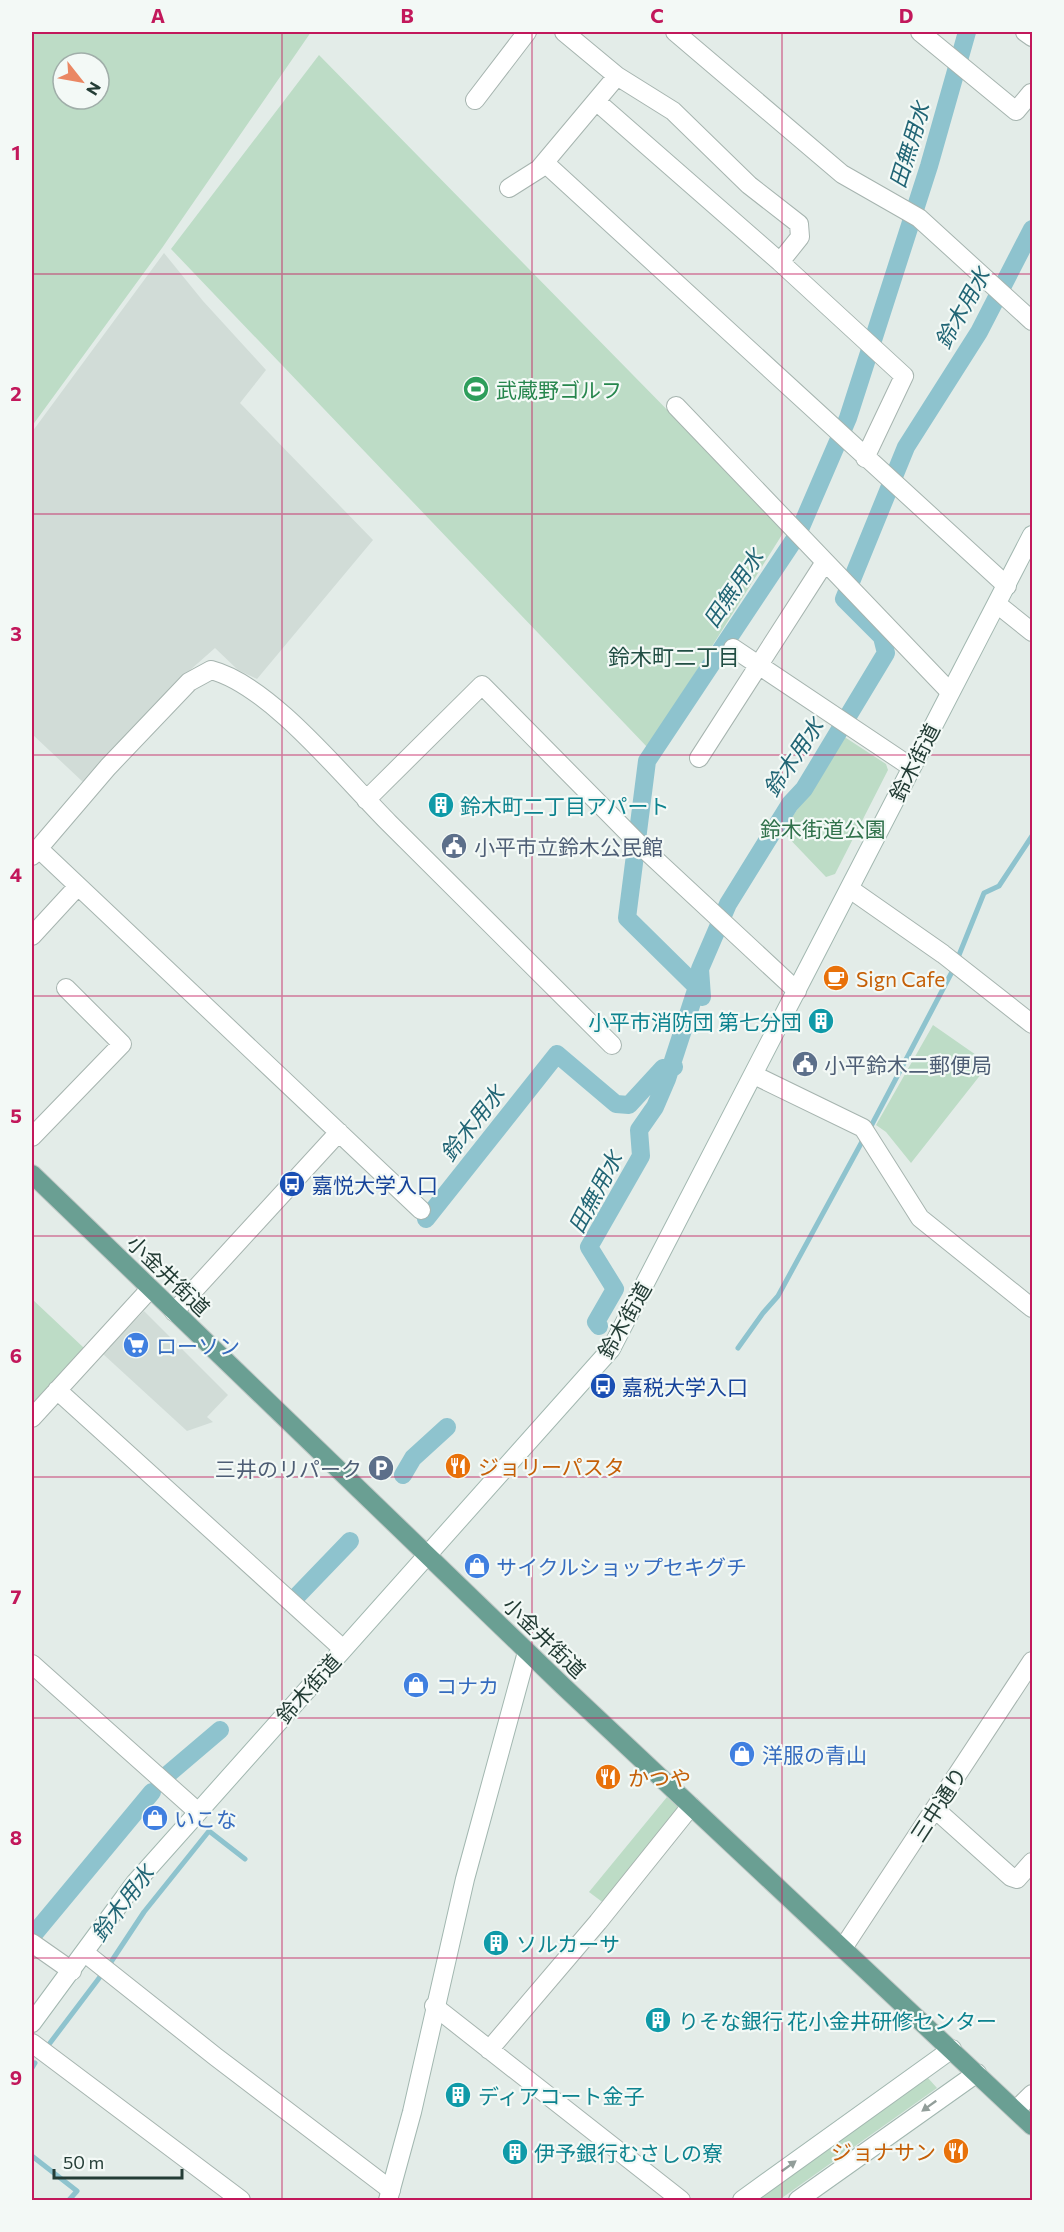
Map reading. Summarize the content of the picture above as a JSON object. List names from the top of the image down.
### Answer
{
  "streets": {
    "main road": ["小金井街道"],
    "street": ["鈴木街道", "三中通り"]
  },
  "crossings": [
    ["鈴木街道", "小金井街道"],
    ["小金井街道", "三中通り"]
  ],
  "districts": ["鈴木町二丁目"],
  "water": ["田無用水", "鈴木用水"],
  "parks": ["鈴木街道公園"],
  "places": {
    "sports": ["武蔵野ゴルフ"],
    "building": [
      "鈴木町二丁目アパート",
      "小平市消防団 第七分団",
      "ソルカーサ",
      "りそな銀行 花小金井研修センター",
      "ディアコート金子",
      "伊予銀行むさしの寮"
    ],
    "public building": ["小平市立鈴木公民館", "小平鈴木二郵便局"],
    "cafe": ["Sign Cafe"],
    "bus stop": ["嘉悦大学入口", "嘉税大学入口"],
    "supermarket": ["ローソン"],
    "restaurant": ["ジョリーパスタ", "かつや", "ジョナサン"],
    "parking": ["三井のリパーク"],
    "shop": [
      "サイクルショップセキグチ",
      "コナカ",
      "洋服の青山",
      "いこな"
    ]
  },
  "scale_bar": "50 m",
  "north": "bottom right",
  "grid": {
    "columns": [
      "A",
      "B",
      "C",
      "D"
    ],
    "rows": [
      "1",
      "2",
      "3",
      "4",
      "5",
      "6",
      "7",
      "8",
      "9"
    ]
  }
}
